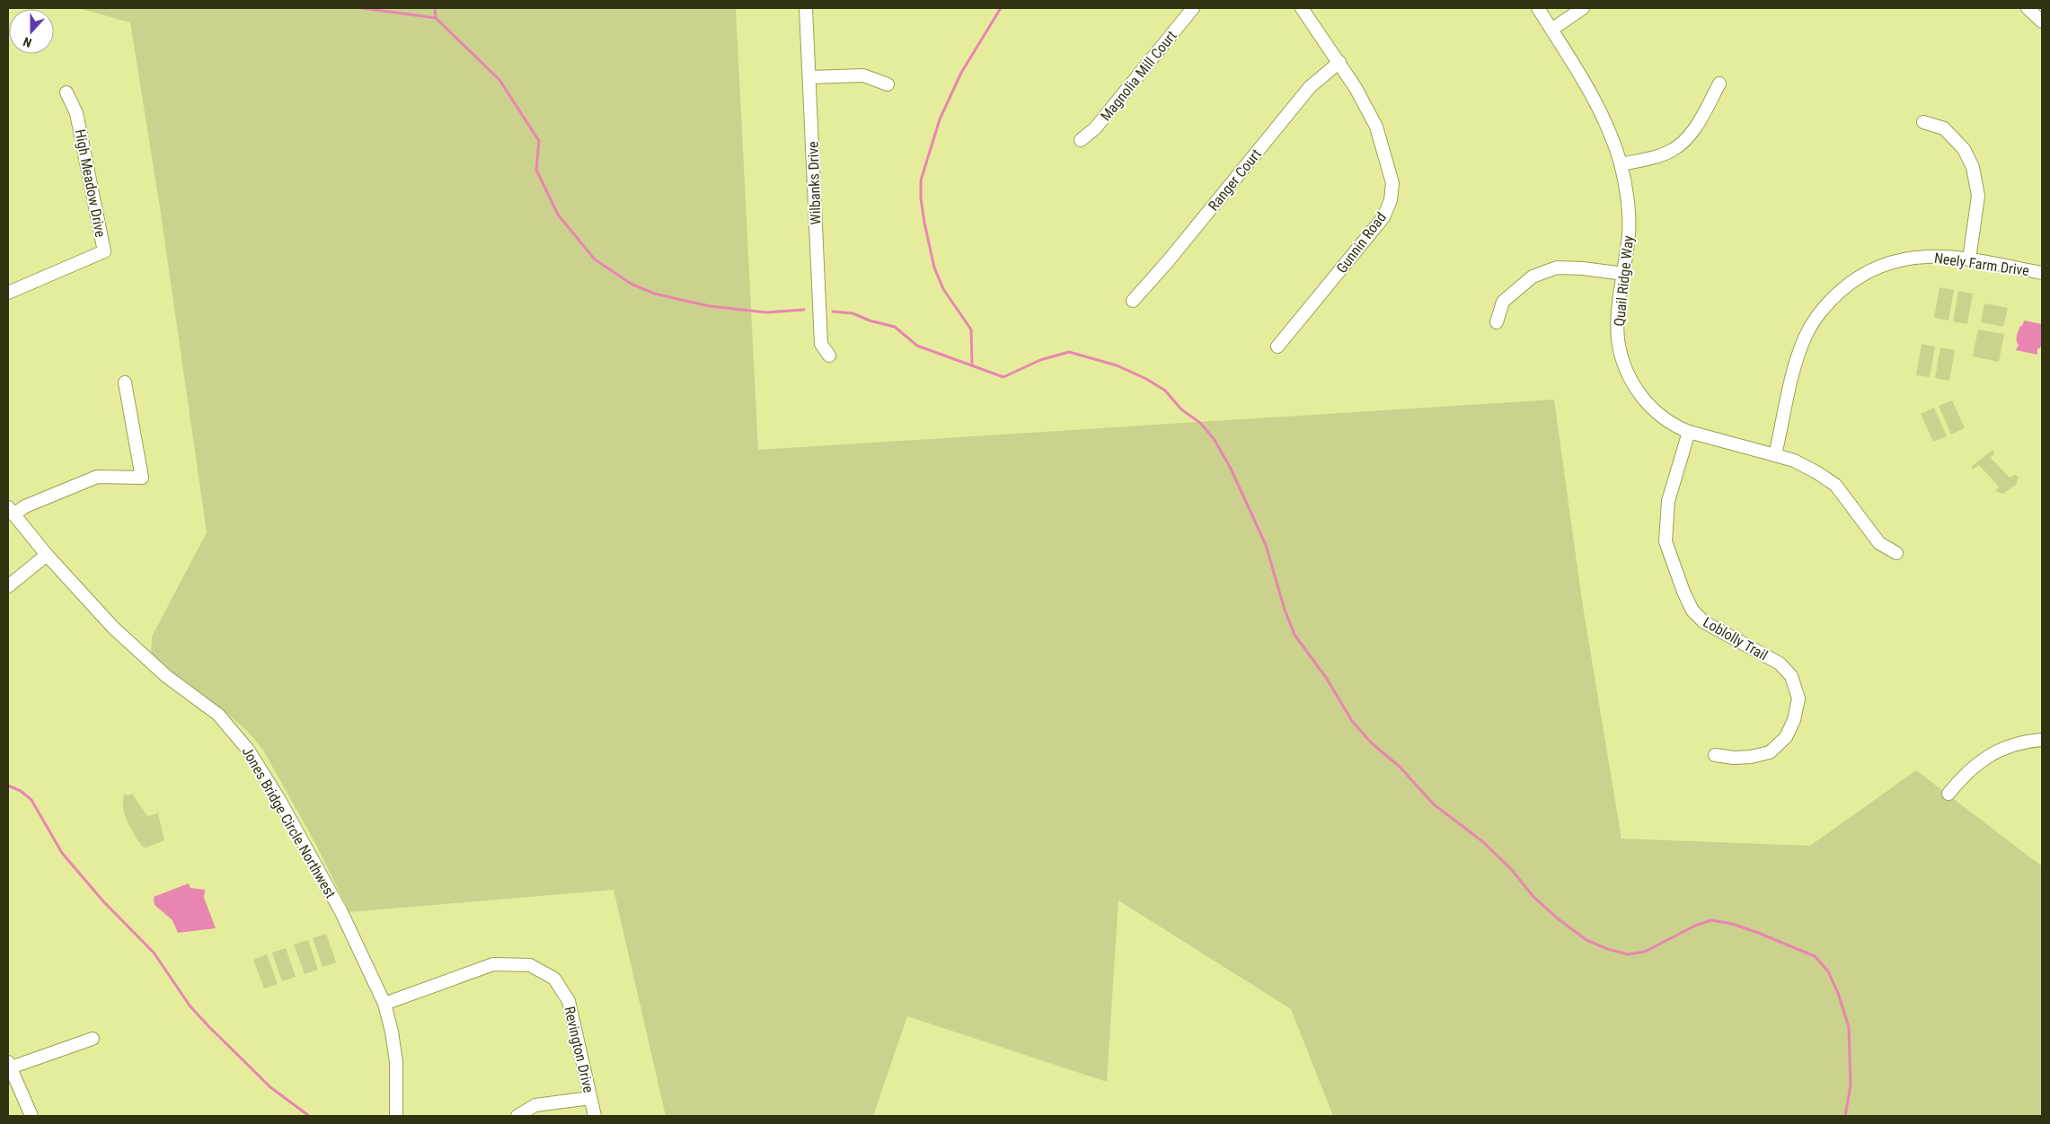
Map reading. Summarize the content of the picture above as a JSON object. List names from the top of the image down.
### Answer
{
  "streets": {
    "street": [
      "Magnolia Mill Court",
      "Ranger Court",
      "High Meadow Drive",
      "Wilbanks Drive",
      "Gunnin Road",
      "Neely Farm Drive",
      "Quail Ridge Way",
      "Loblolly Trail",
      "Jones Bridge Circle Northwest",
      "Revington Drive"
    ]
  },
  "crossings": [
    ["Ranger Court", "Gunnin Road"],
    ["Neely Farm Drive", "Quail Ridge Way"],
    ["Quail Ridge Way", "Loblolly Trail"],
    ["Jones Bridge Circle Northwest", "Revington Drive"]
  ],
  "north": "bottom"
}
